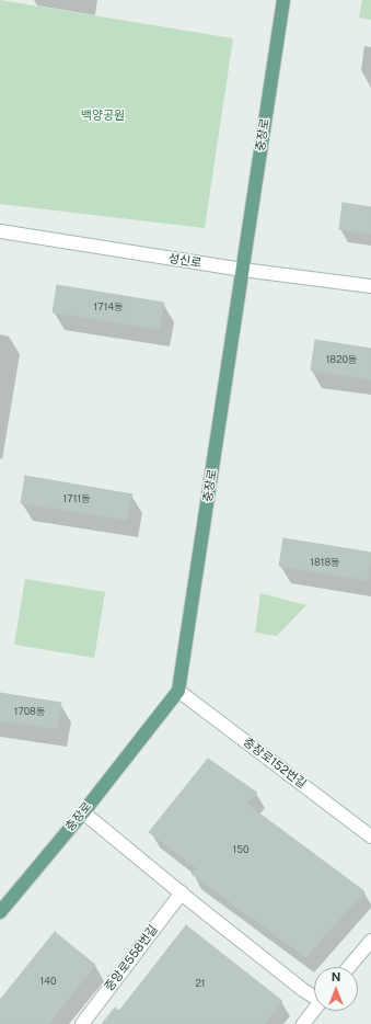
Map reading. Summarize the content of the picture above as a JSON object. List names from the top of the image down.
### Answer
{
  "streets": {
    "main road": ["충장로"],
    "street": ["성신로", "충장로152번길", "중앙로558번길"]
  },
  "crossings": [
    ["충장로", "성신로"],
    ["충장로", "충장로152번길"]
  ],
  "parks": ["백양공원"],
  "house_numbers": [
    "1714동",
    "1820동",
    "1711동",
    "1818동",
    "1708동",
    "150",
    "140",
    "21"
  ],
  "north": "top"
}
